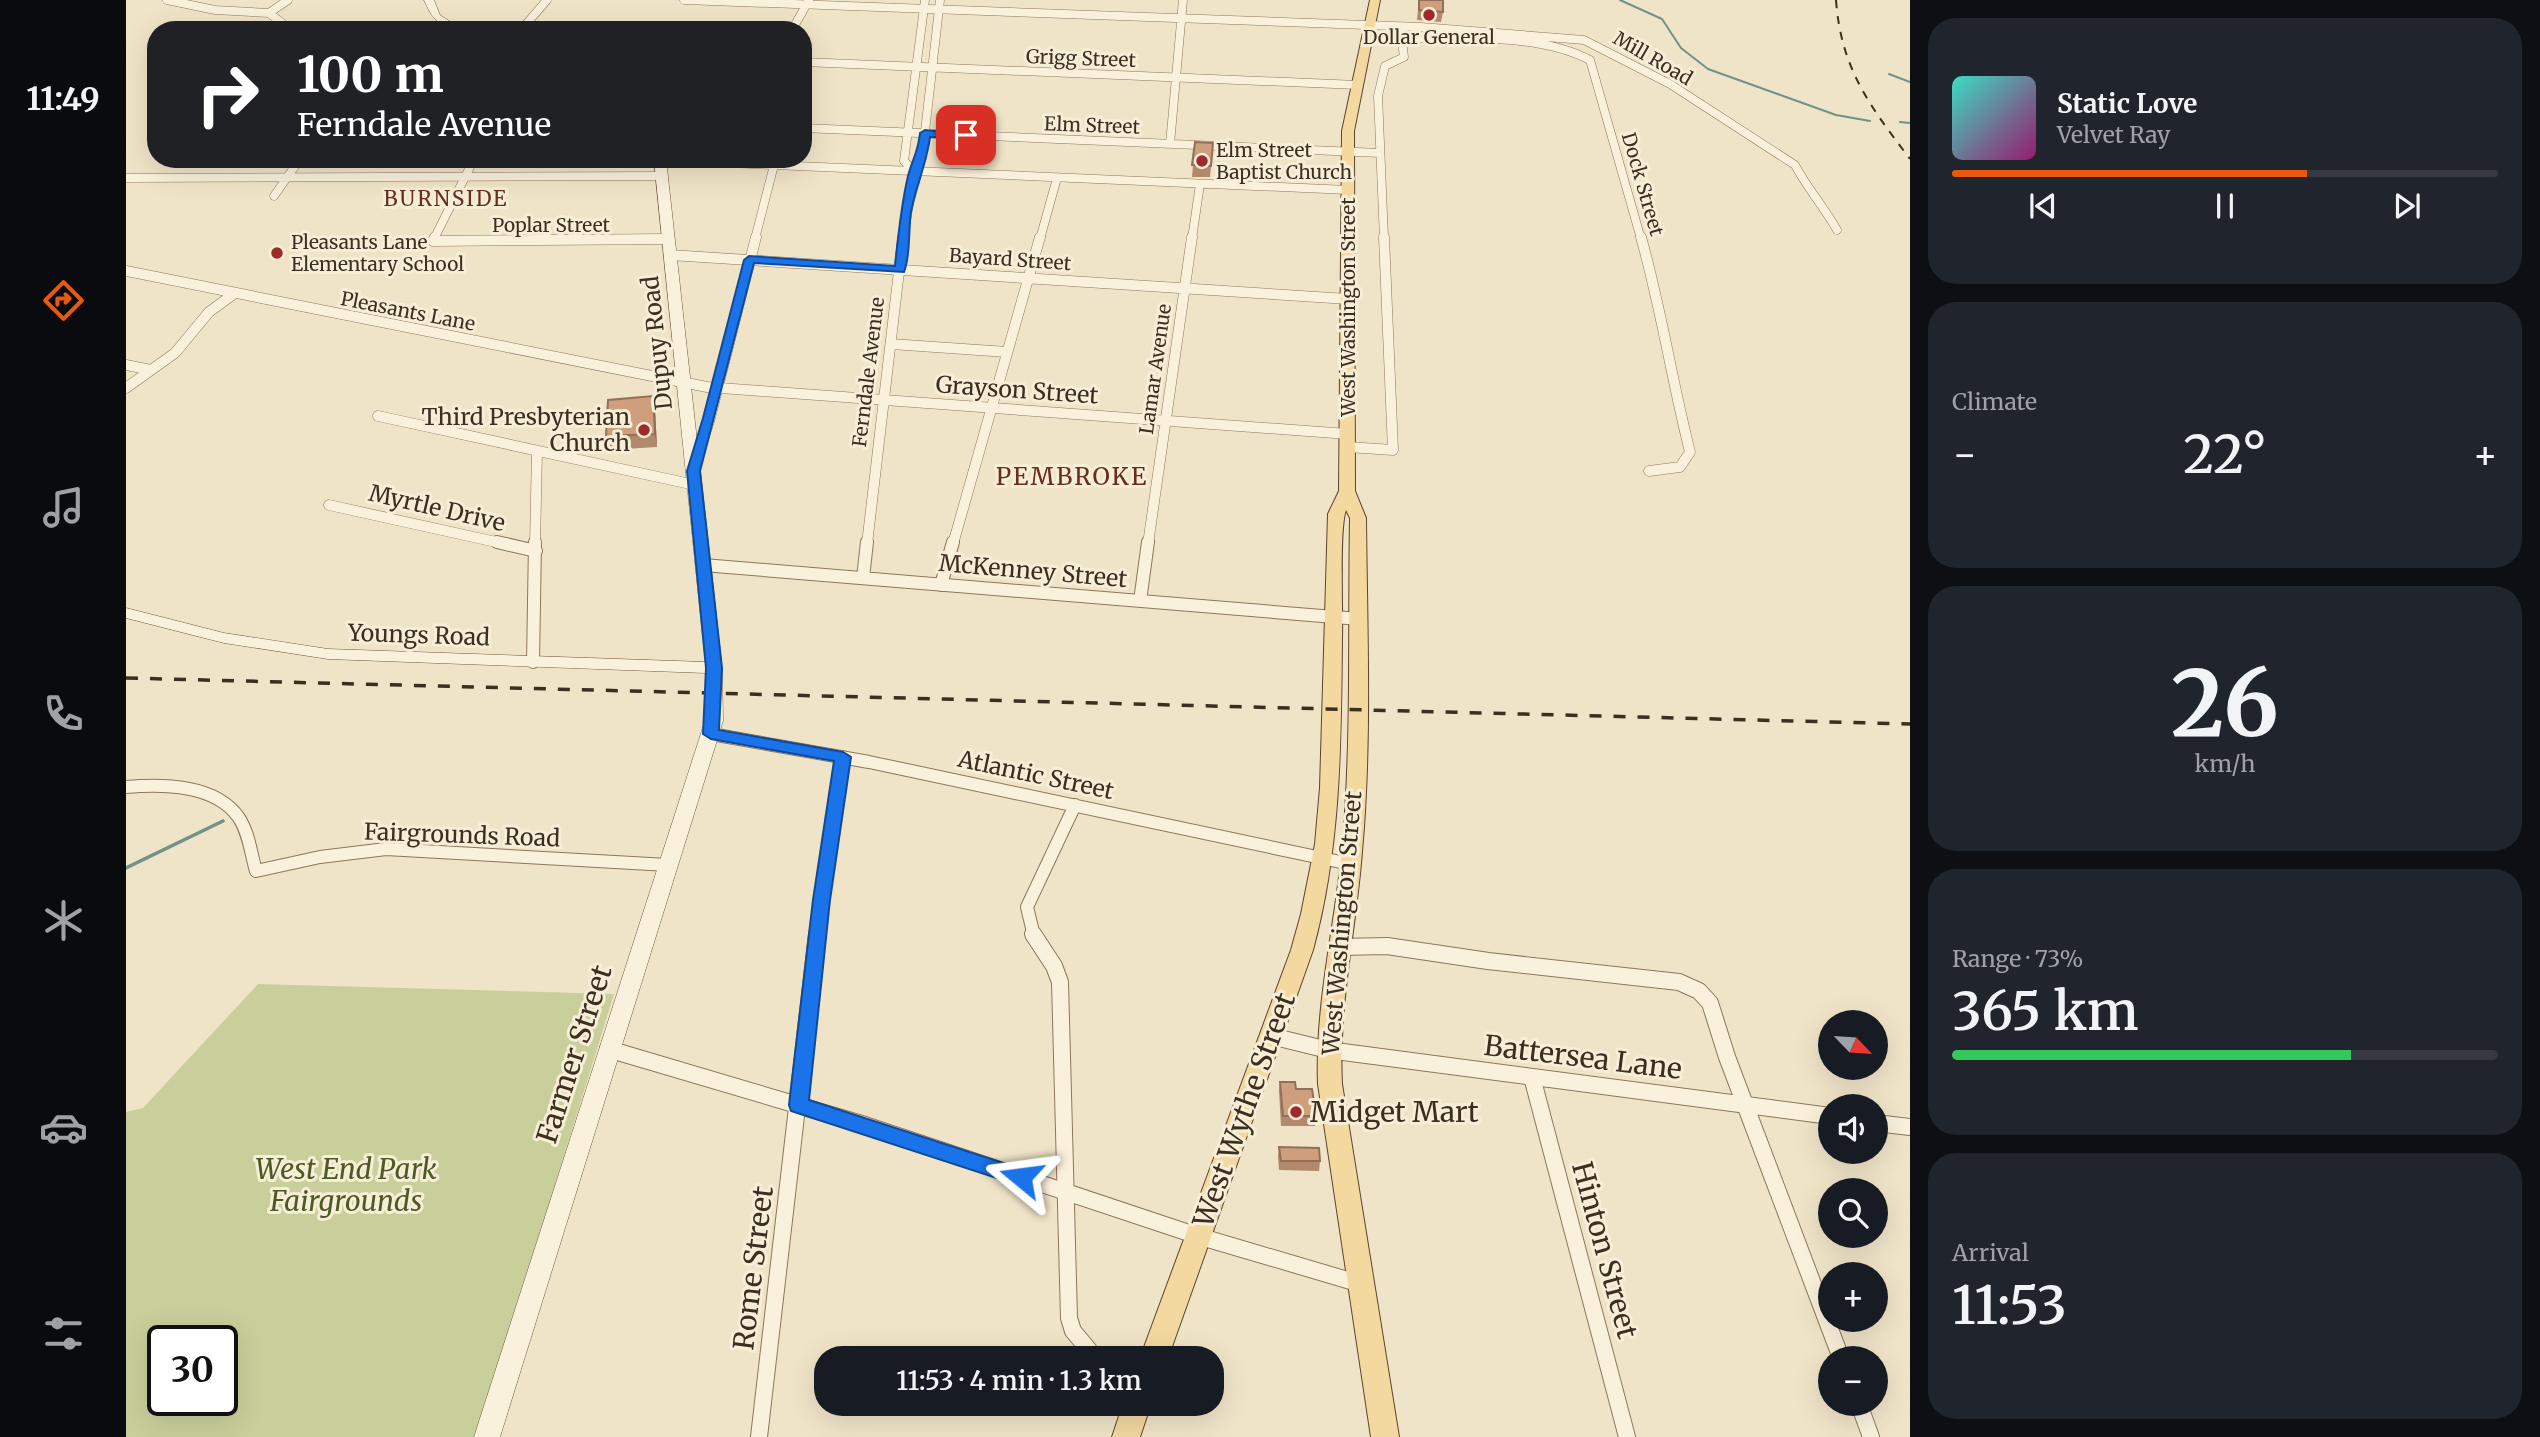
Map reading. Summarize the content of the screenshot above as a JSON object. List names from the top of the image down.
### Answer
{
  "streets": {
    "main road": ["West Washington Street", "West Wythe Street"],
    "street": [
      "Grigg Street",
      "Mill Road",
      "Elm Street",
      "Dock Street",
      "Poplar Street",
      "Bayard Street",
      "Pleasants Lane",
      "Dupuy Road",
      "Lamar Avenue",
      "Ferndale Avenue",
      "Grayson Street",
      "Myrtle Drive",
      "McKenney Street",
      "Youngs Road",
      "Atlantic Street",
      "Fairgrounds Road",
      "Farmer Street",
      "Battersea Lane",
      "Hinton Street",
      "Rome Street"
    ]
  },
  "crossings": [
    ["Grigg Street", "West Washington Street"],
    ["Grigg Street", "Ferndale Avenue"],
    ["Mill Road", "West Washington Street"],
    ["Mill Road", "Ferndale Avenue"],
    ["Elm Street", "West Washington Street"],
    ["Elm Street", "Ferndale Avenue"],
    ["Elm Street", "Grayson Street"],
    ["Poplar Street", "Dupuy Road"],
    ["Bayard Street", "West Washington Street"],
    ["Bayard Street", "Dupuy Road"],
    ["Bayard Street", "Lamar Avenue"],
    ["Bayard Street", "Ferndale Avenue"],
    ["West Washington Street", "Grayson Street"],
    ["West Washington Street", "McKenney Street"],
    ["West Washington Street", "Atlantic Street"],
    ["West Washington Street", "Battersea Lane"],
    ["West Washington Street", "West Wythe Street"],
    ["Pleasants Lane", "Dupuy Road"],
    ["Pleasants Lane", "Grayson Street"],
    ["Dupuy Road", "Grayson Street"],
    ["Dupuy Road", "McKenney Street"],
    ["Dupuy Road", "Youngs Road"],
    ["Dupuy Road", "Farmer Street"],
    ["Lamar Avenue", "Grayson Street"],
    ["Lamar Avenue", "McKenney Street"],
    ["Ferndale Avenue", "Grayson Street"],
    ["Ferndale Avenue", "McKenney Street"],
    ["Atlantic Street", "Farmer Street"],
    ["Atlantic Street", "West Wythe Street"],
    ["Fairgrounds Road", "Farmer Street"],
    ["Battersea Lane", "West Wythe Street"],
    ["Battersea Lane", "Hinton Street"]
  ],
  "districts": ["BURNSIDE", "PEMBROKE"],
  "parks": ["West End Park Fairgrounds"],
  "places": [
    "Dollar General",
    "Elm Street Baptist Church",
    "Pleasants Lane Elementary School",
    "Third Presbyterian Church",
    "Midget Mart"
  ],
  "north": "bottom right",
  "page": {
    "tabs": "11:49",
    "turn": ["100 m", "Ferndale Avenue"],
    "song": ["Static Love", "Velvet Ray"],
    "tile": [
      "Climate",
      ["26", "km/h"],
      ["Range · 73%", "365 km"],
      ["Arrival", "11:53"]
    ],
    "heat": ["−", "22°", "+"],
    "map_buttons": ["+", "−"],
    "limit": "30",
    "trip": "11:53 · 4 min · 1.3 km"
  }
}
